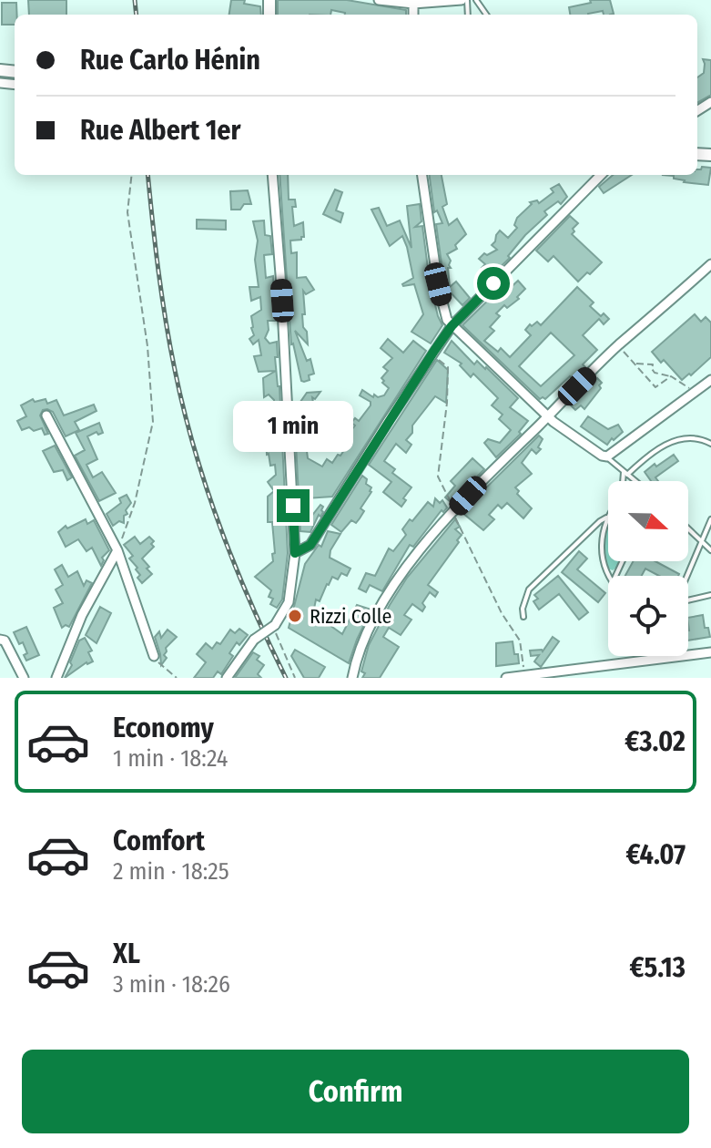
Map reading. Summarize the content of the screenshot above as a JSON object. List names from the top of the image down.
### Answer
{
  "places": ["Rizzi Colle"],
  "north": "right",
  "page": {
    "banner": ["Rue Carlo Hénin", "Rue Albert 1er"],
    "bubble": "1 min",
    "list": [
      {
        "name": "Economy",
        "note": "1 min · 18:24",
        "value": "€3.02"
      },
      {
        "name": "Comfort",
        "note": "2 min · 18:25",
        "value": "€4.07"
      },
      {
        "name": "XL",
        "note": "3 min · 18:26",
        "value": "€5.13"
      }
    ],
    "buttons": "Confirm"
  }
}
